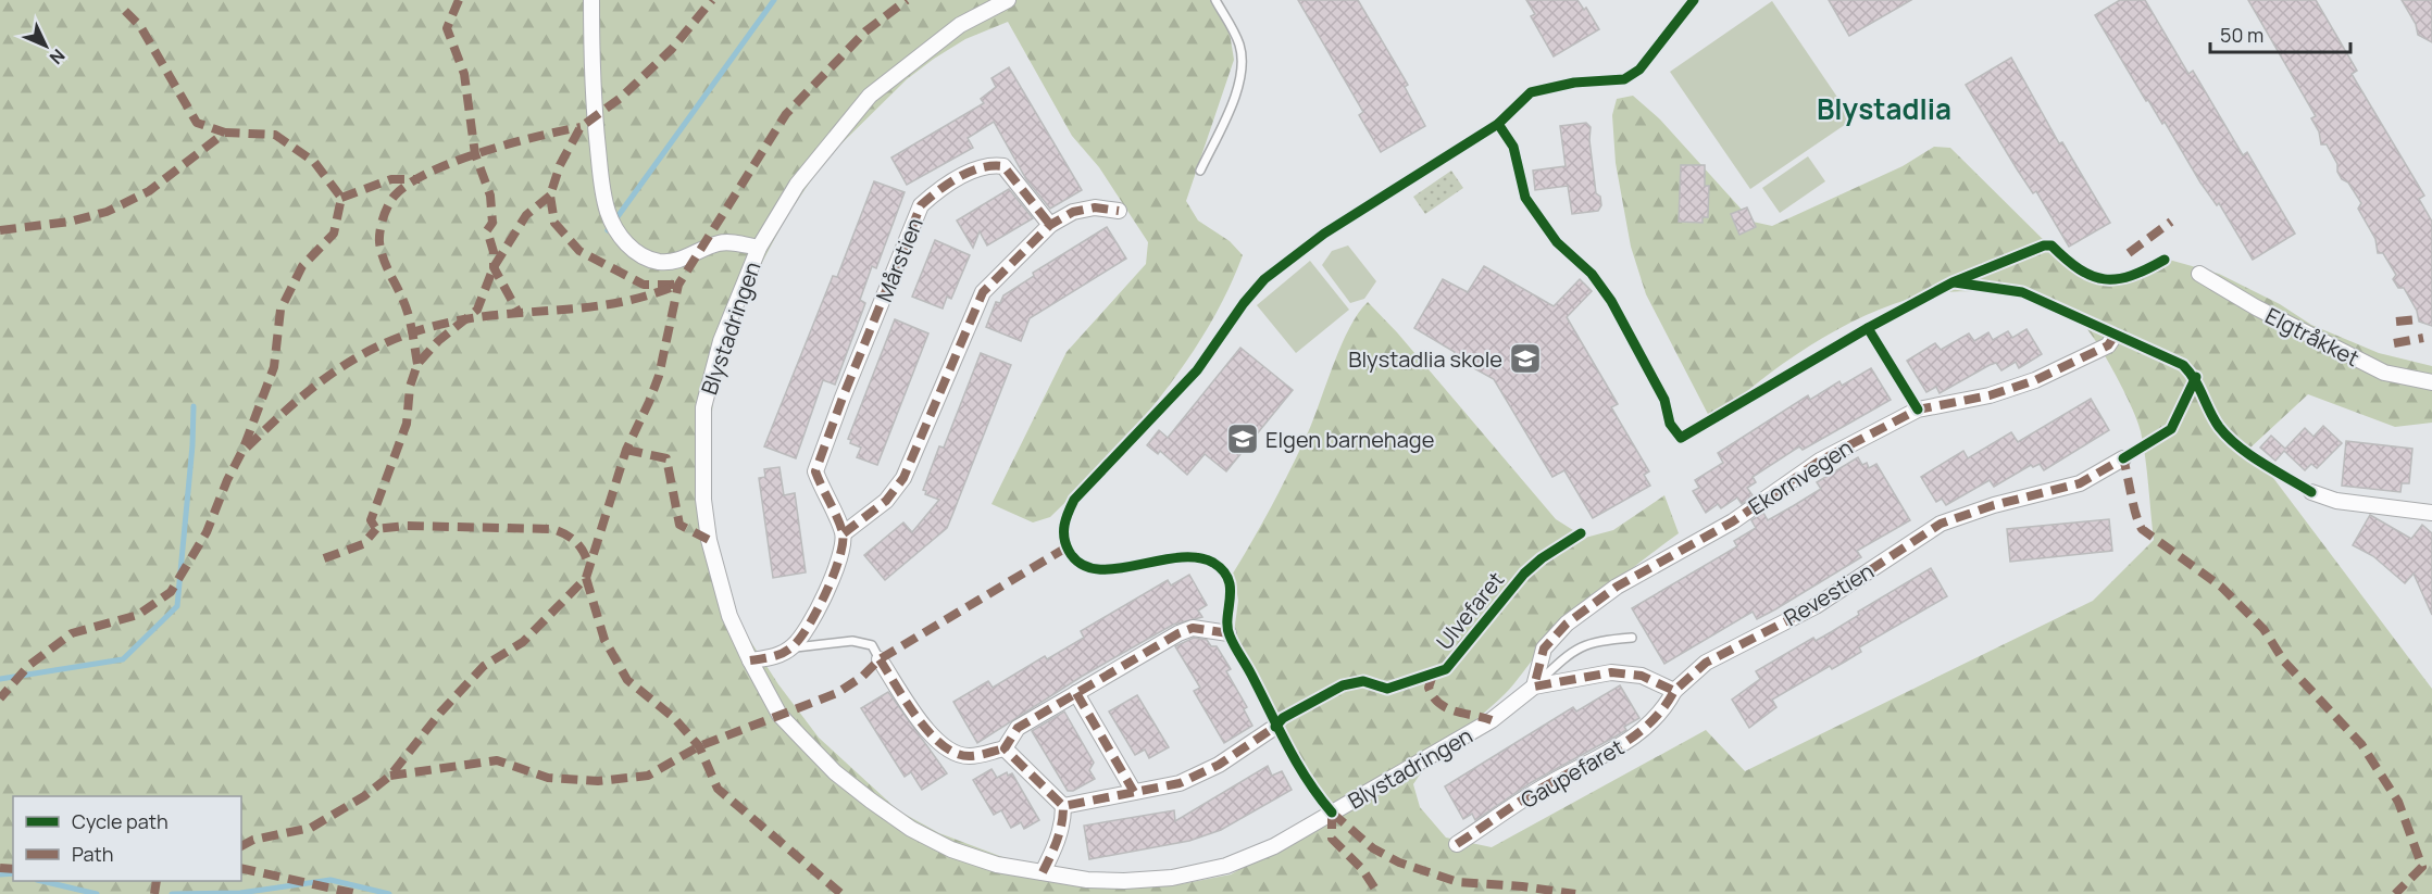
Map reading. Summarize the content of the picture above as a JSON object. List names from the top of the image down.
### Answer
{
  "streets": {
    "street": [
      "Mårstien",
      "Blystadringen",
      "Elgtråkket",
      "Ekornvegen",
      "Revestien",
      "Gaupefaret"
    ],
    "cycle path": ["Ulvefaret"]
  },
  "crossings": [
    ["Blystadringen", "Ekornvegen"],
    ["Revestien", "Gaupefaret"]
  ],
  "districts": ["Blystadlia"],
  "places": {
    "school or university": ["Blystadlia skole", "Elgen barnehage"]
  },
  "legend": ["Cycle path", "Path"],
  "scale_bar": "50 m",
  "north": "bottom right"
}
